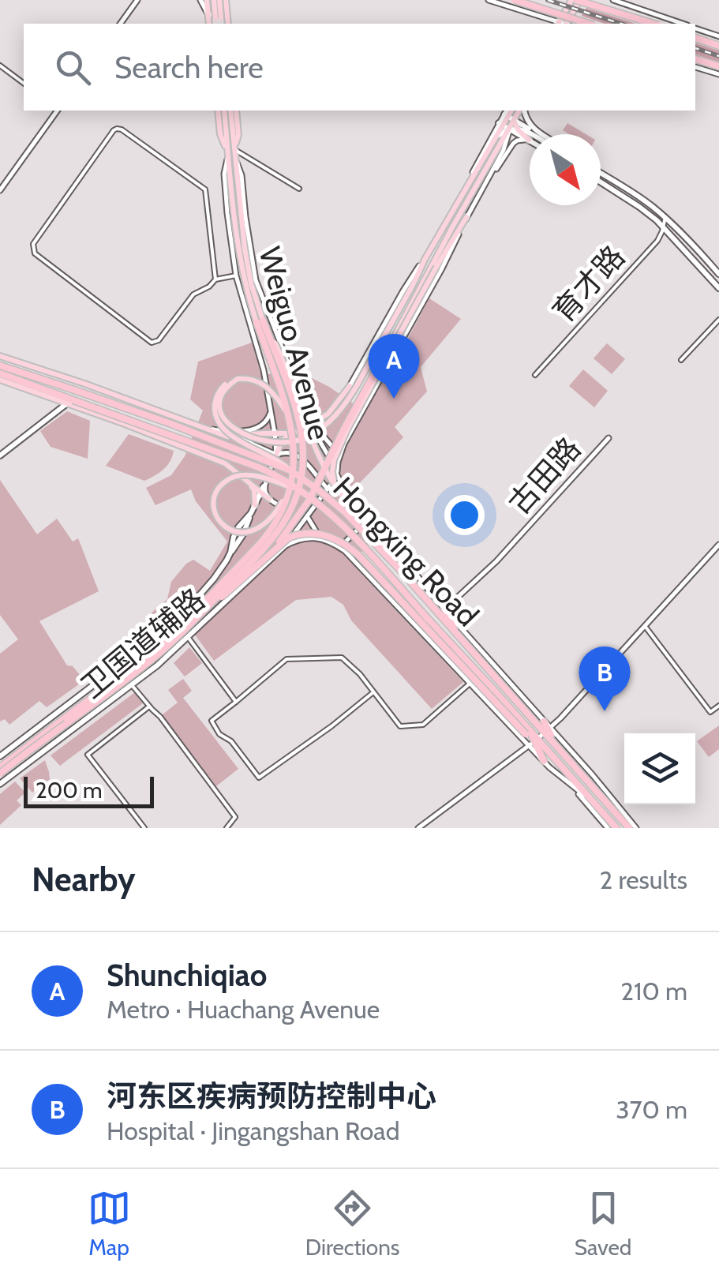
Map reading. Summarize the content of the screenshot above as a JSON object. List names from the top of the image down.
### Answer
{
  "streets": {
    "highway": ["Weiguo Avenue", "Hongxing Road"],
    "main road": ["卫国道辅路"],
    "street": ["育才路", "古田路"]
  },
  "crossings": [
    ["古田路", "Hongxing Road"]
  ],
  "scale_bar": "200 m",
  "north": "bottom right",
  "page": {
    "search": "Search here",
    "pins": ["A", "B"],
    "scale": "200 m",
    "heading": ["Nearby", "2 results"],
    "list": [
      {
        "mark": "A",
        "name": "Shunchiqiao",
        "note": "Metro · Huachang Avenue",
        "value": "210 m"
      },
      {
        "mark": "B",
        "name": "河东区疾病预防控制中心",
        "note": "Hospital · Jingangshan Road",
        "value": "370 m"
      }
    ],
    "nav": ["Map", "Directions", "Saved"]
  }
}
